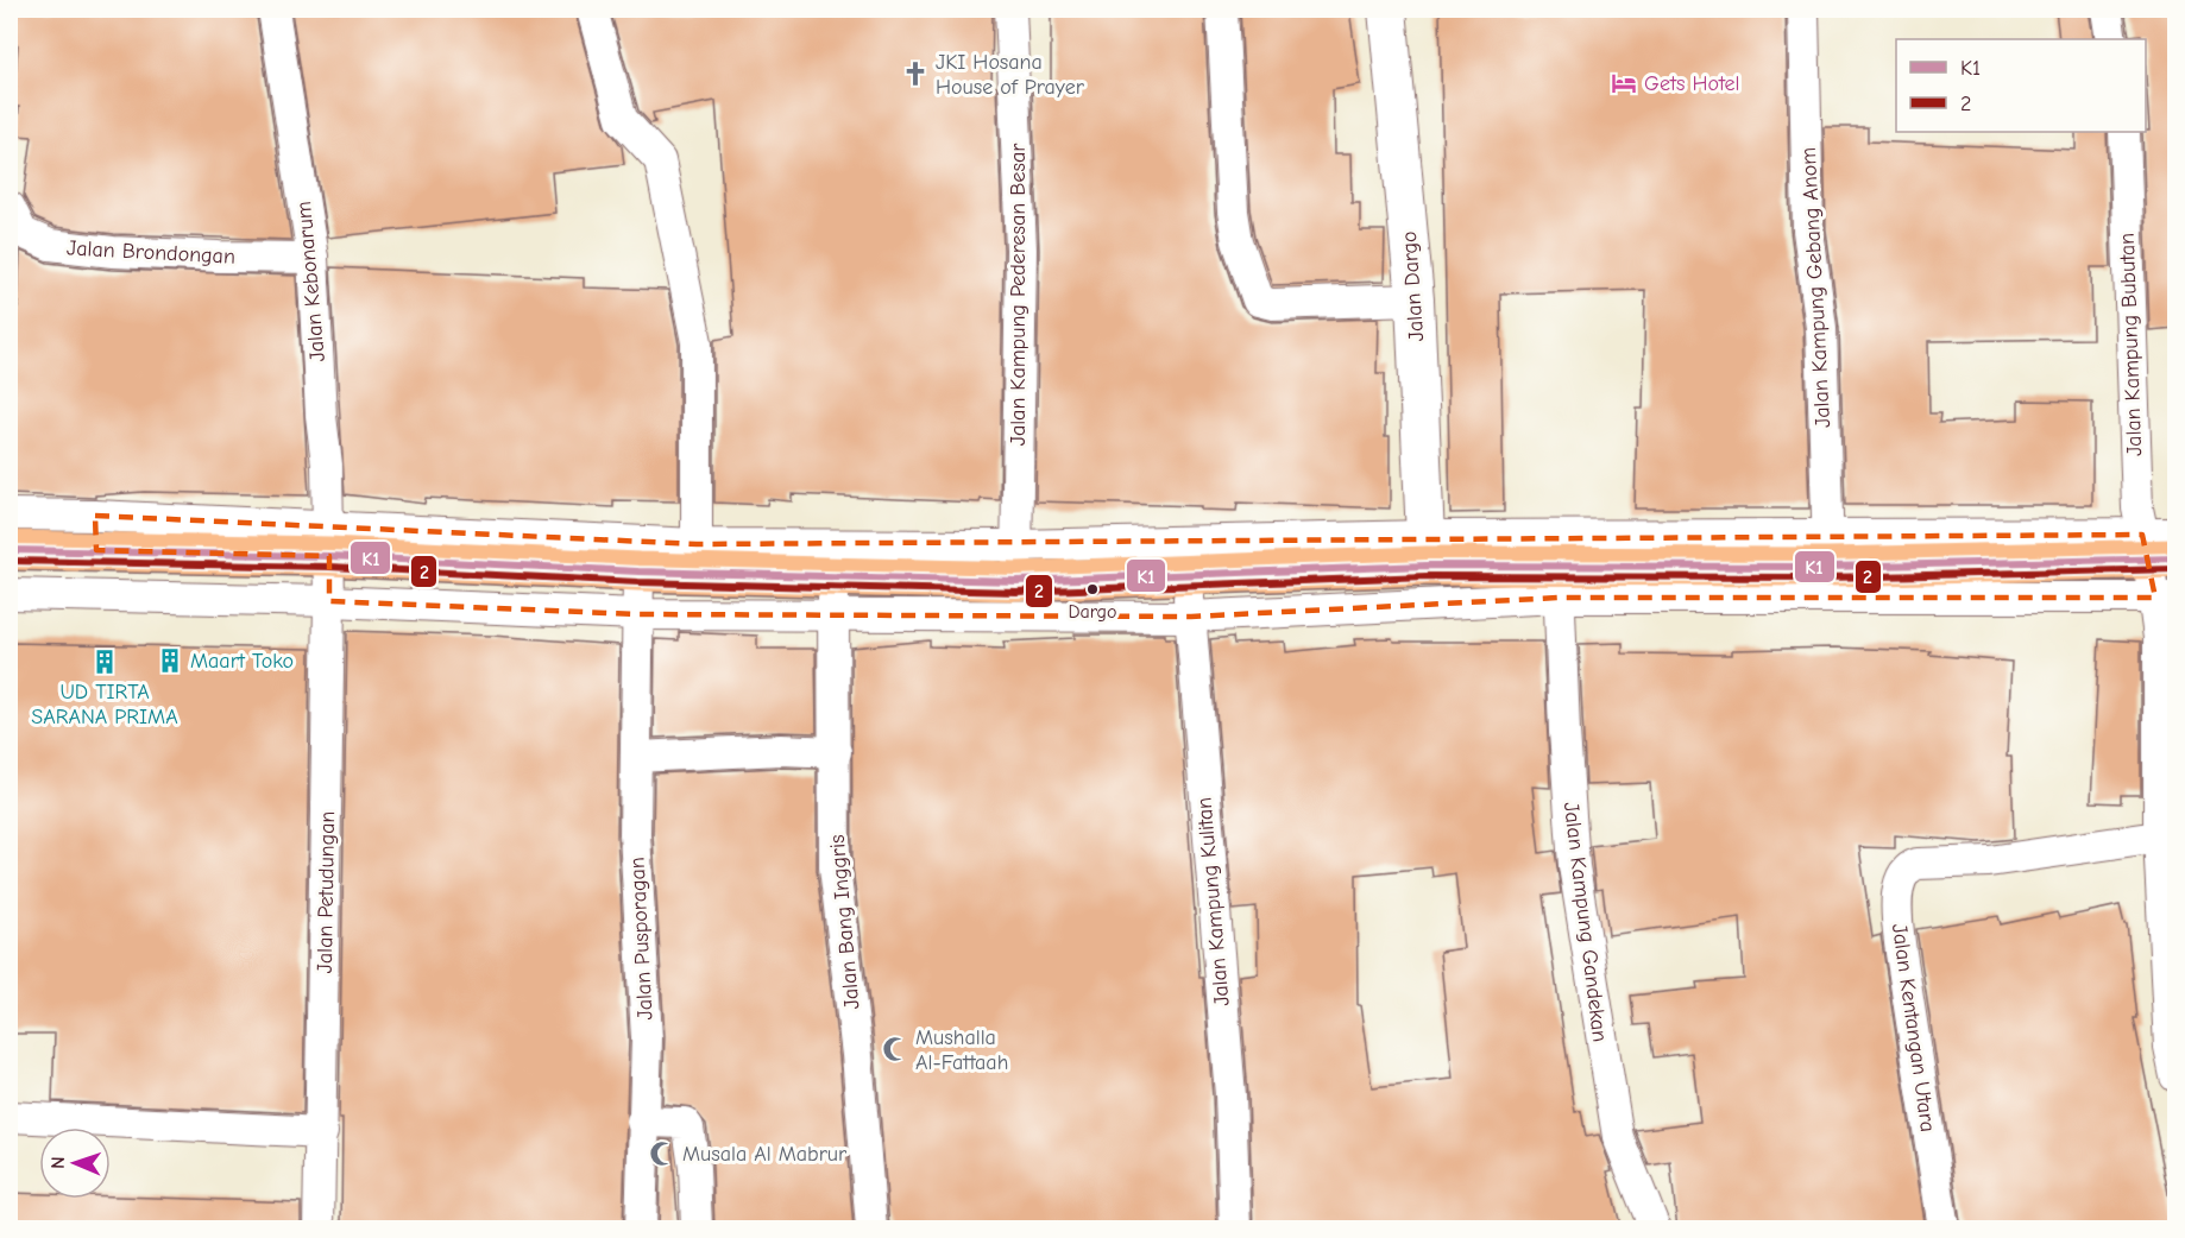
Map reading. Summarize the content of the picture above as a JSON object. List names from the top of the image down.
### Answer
{
  "streets": {
    "street": [
      "Jalan Brondongan",
      "Jalan Kebonarum",
      "Jalan Dargo",
      "Jalan Kampung Gebang Anom",
      "Jalan Kampung Pederesan Besar",
      "Jalan Kampung Bubutan",
      "Jalan Petudungan",
      "Jalan Kampung Kulitan",
      "Jalan Bang Inggris",
      "Jalan Kampung Gandekan",
      "Jalan Pusporagan",
      "Jalan Kentangan Utara"
    ]
  },
  "crossings": [
    ["Jalan Brondongan", "Jalan Kebonarum"],
    ["Jalan Kebonarum", "Jalan Petudungan"],
    ["Jalan Kampung Bubutan", "Jalan Kentangan Utara"]
  ],
  "places": {
    "church": ["JKI Hosana House of Prayer"],
    "hotel": ["Gets Hotel"],
    "other": ["Dargo"],
    "building": ["Maart Toko", "UD TIRTA SARANA PRIMA"],
    "mosque": ["Mushalla Al-Fattaah", "Musala Al Mabrur"]
  },
  "lines": ["transit line K1", "transit line 2"],
  "legend": ["K1", "2"],
  "north": "left"
}
